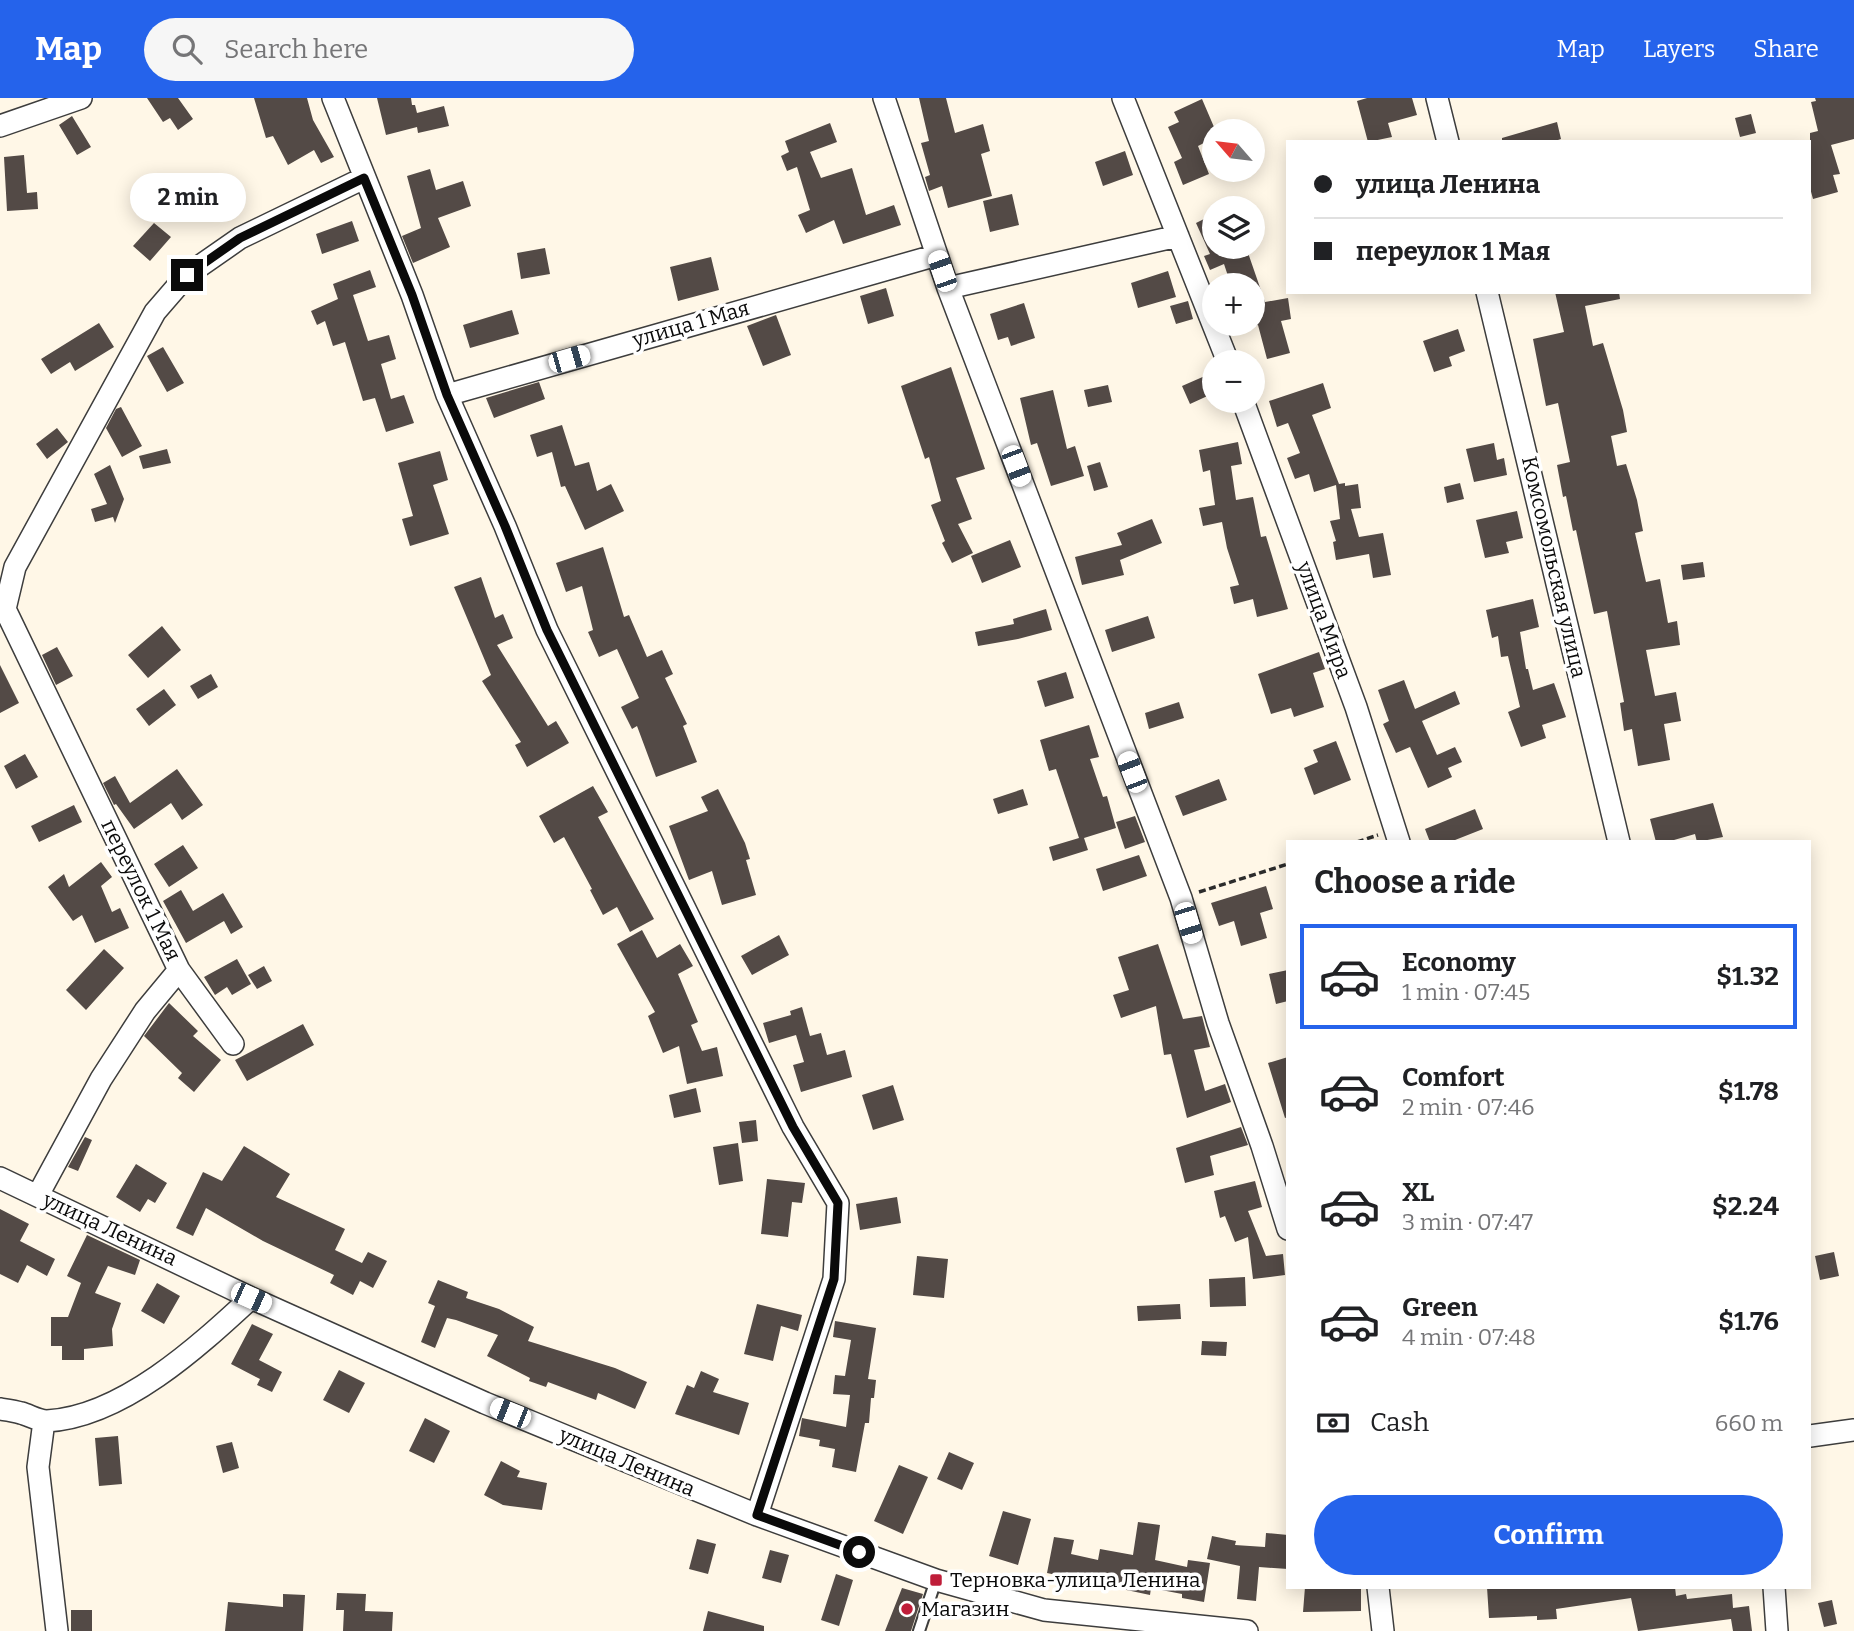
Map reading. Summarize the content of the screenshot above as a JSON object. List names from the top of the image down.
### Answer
{
  "streets": {
    "street": [
      "улица 1 Мая",
      "Комсомольская улица",
      "улица Мира",
      "переулок 1 Мая",
      "улица Ленина"
    ]
  },
  "crossings": [
    ["переулок 1 Мая", "улица Ленина"]
  ],
  "places": {
    "transit": ["Терновка-улица Ленина"],
    "other": ["Магазин"]
  },
  "north": "top left",
  "page": {
    "header": "Map",
    "search": "Search here",
    "nav": ["Map", "Layers", "Share"],
    "map_buttons": ["+", "−"],
    "banner": ["улица Ленина", "переулок 1 Мая"],
    "bubble": "2 min",
    "heading": "Choose a ride",
    "list": [
      {
        "name": "Economy",
        "note": "1 min · 07:45",
        "value": "$1.32"
      },
      {
        "name": "Comfort",
        "note": "2 min · 07:46",
        "value": "$1.78"
      },
      {
        "name": "XL",
        "note": "3 min · 07:47",
        "value": "$2.24"
      },
      {
        "name": "Green",
        "note": "4 min · 07:48",
        "value": "$1.76"
      }
    ],
    "pay": ["Cash", "660 m"],
    "buttons": "Confirm"
  }
}
